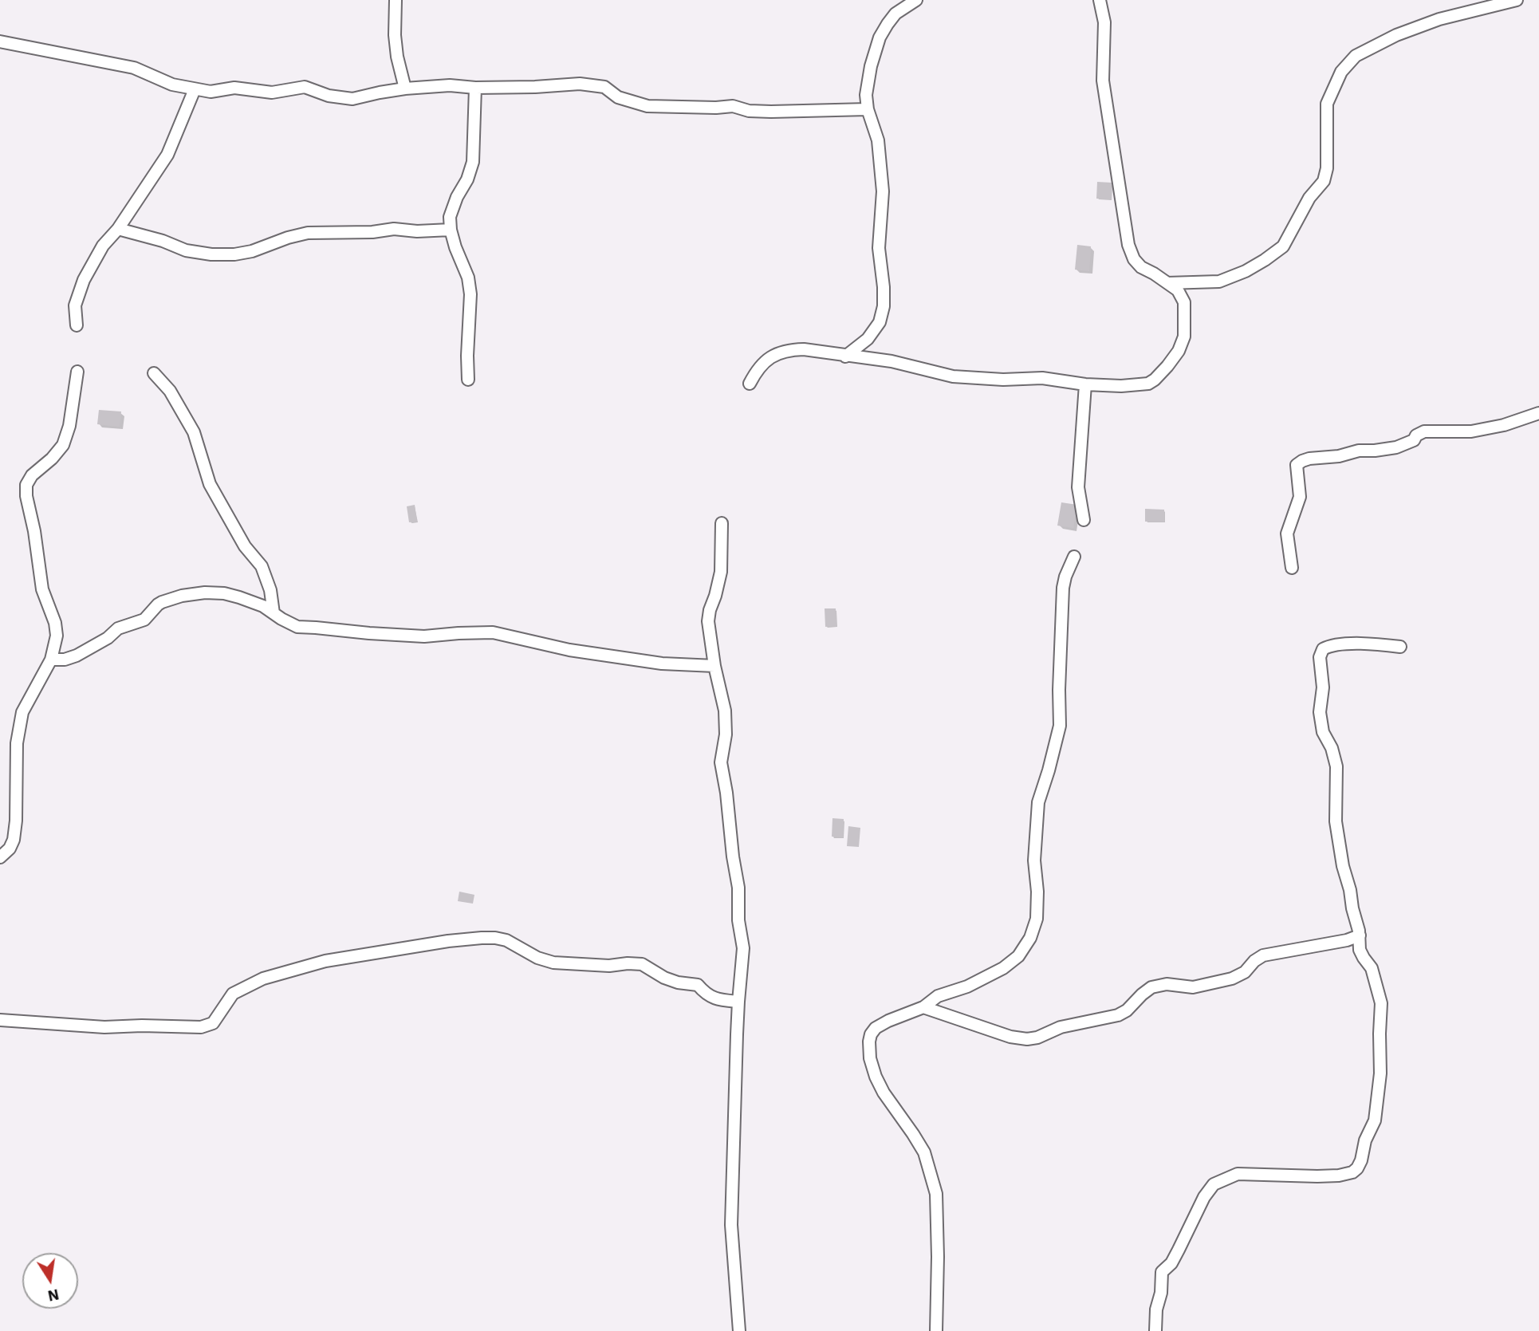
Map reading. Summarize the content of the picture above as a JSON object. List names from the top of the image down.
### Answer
{
  "north": "bottom"
}
